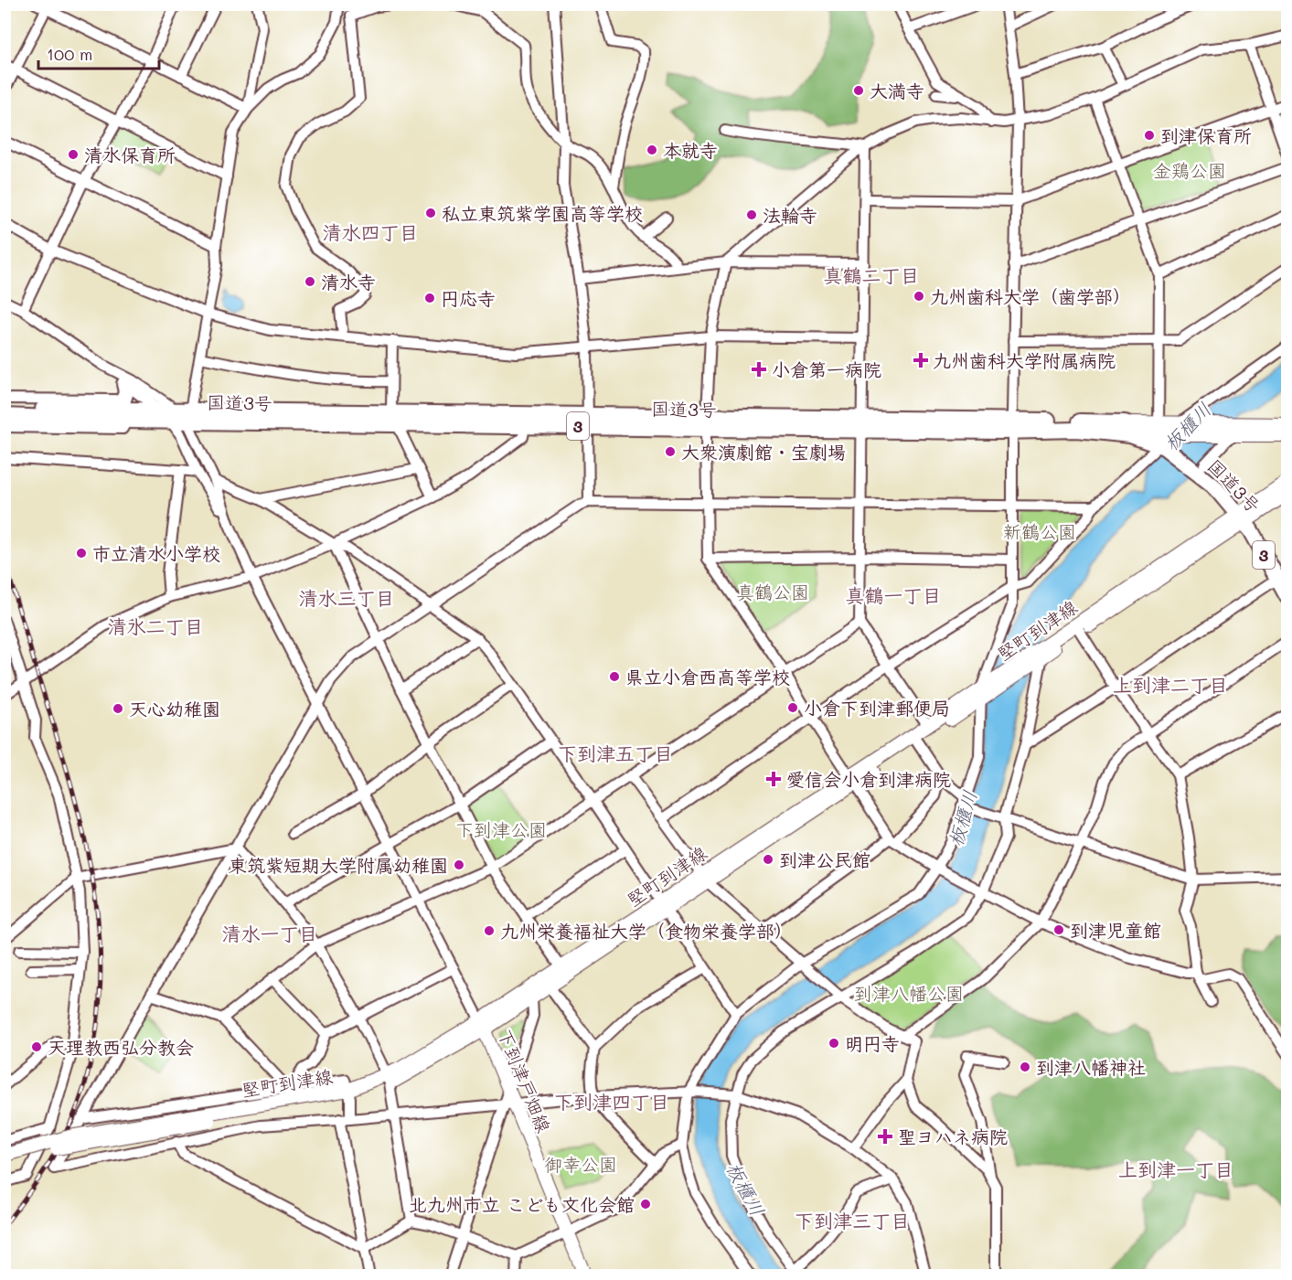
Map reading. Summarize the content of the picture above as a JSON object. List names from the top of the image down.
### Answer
{
  "streets": {
    "highway": ["国道3号", "3"],
    "main road": ["堅町到津線", "下到津戸畑線"]
  },
  "crossings": [
    ["国道3号", "堅町到津線"],
    ["堅町到津線", "下到津戸畑線"]
  ],
  "districts": [
    "清水四丁目",
    "真鶴二丁目",
    "真鶴一丁目",
    "清水三丁目",
    "清水二丁目",
    "上到津二丁目",
    "下到津五丁目",
    "清水一丁目",
    "下到津四丁目",
    "上到津一丁目",
    "下到津三丁目"
  ],
  "water": ["板櫃川"],
  "parks": [
    "金鶏公園",
    "新鶴公園",
    "真鶴公園",
    "下到津公園",
    "到津八幡公園",
    "御幸公園"
  ],
  "places": {
    "other": [
      "大満寺",
      "到津保育所",
      "本就寺",
      "清水保育所",
      "私立東筑紫学園高等学校",
      "法輪寺",
      "清水寺",
      "九州歯科大学（歯学部）",
      "円応寺",
      "大衆演劇館・宝劇場",
      "市立清水小学校",
      "県立小倉西高等学校",
      "小倉下到津郵便局",
      "天心幼稚園",
      "到津公民館",
      "東筑紫短期大学附属幼稚園",
      "到津児童館",
      "九州栄養福祉大学（食物栄養学部）",
      "明円寺",
      "天理教西弘分教会",
      "到津八幡神社",
      "北九州市立 こども文化会館"
    ],
    "health": [
      "九州歯科大学附属病院",
      "小倉第一病院",
      "愛信会小倉到津病院",
      "聖ヨハネ病院"
    ]
  },
  "scale_bar": "100 m"
}
